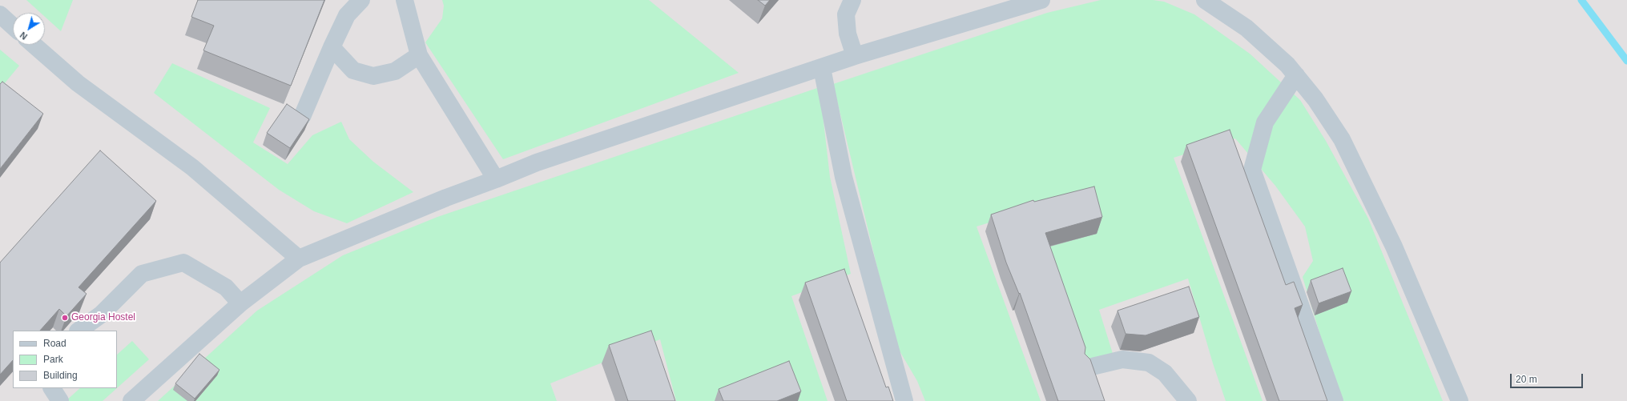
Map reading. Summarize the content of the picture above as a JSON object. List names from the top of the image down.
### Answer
{
  "places": ["Georgia Hostel"],
  "legend": ["Road", "Park", "Building"],
  "scale_bar": "20 m",
  "north": "bottom left"
}
